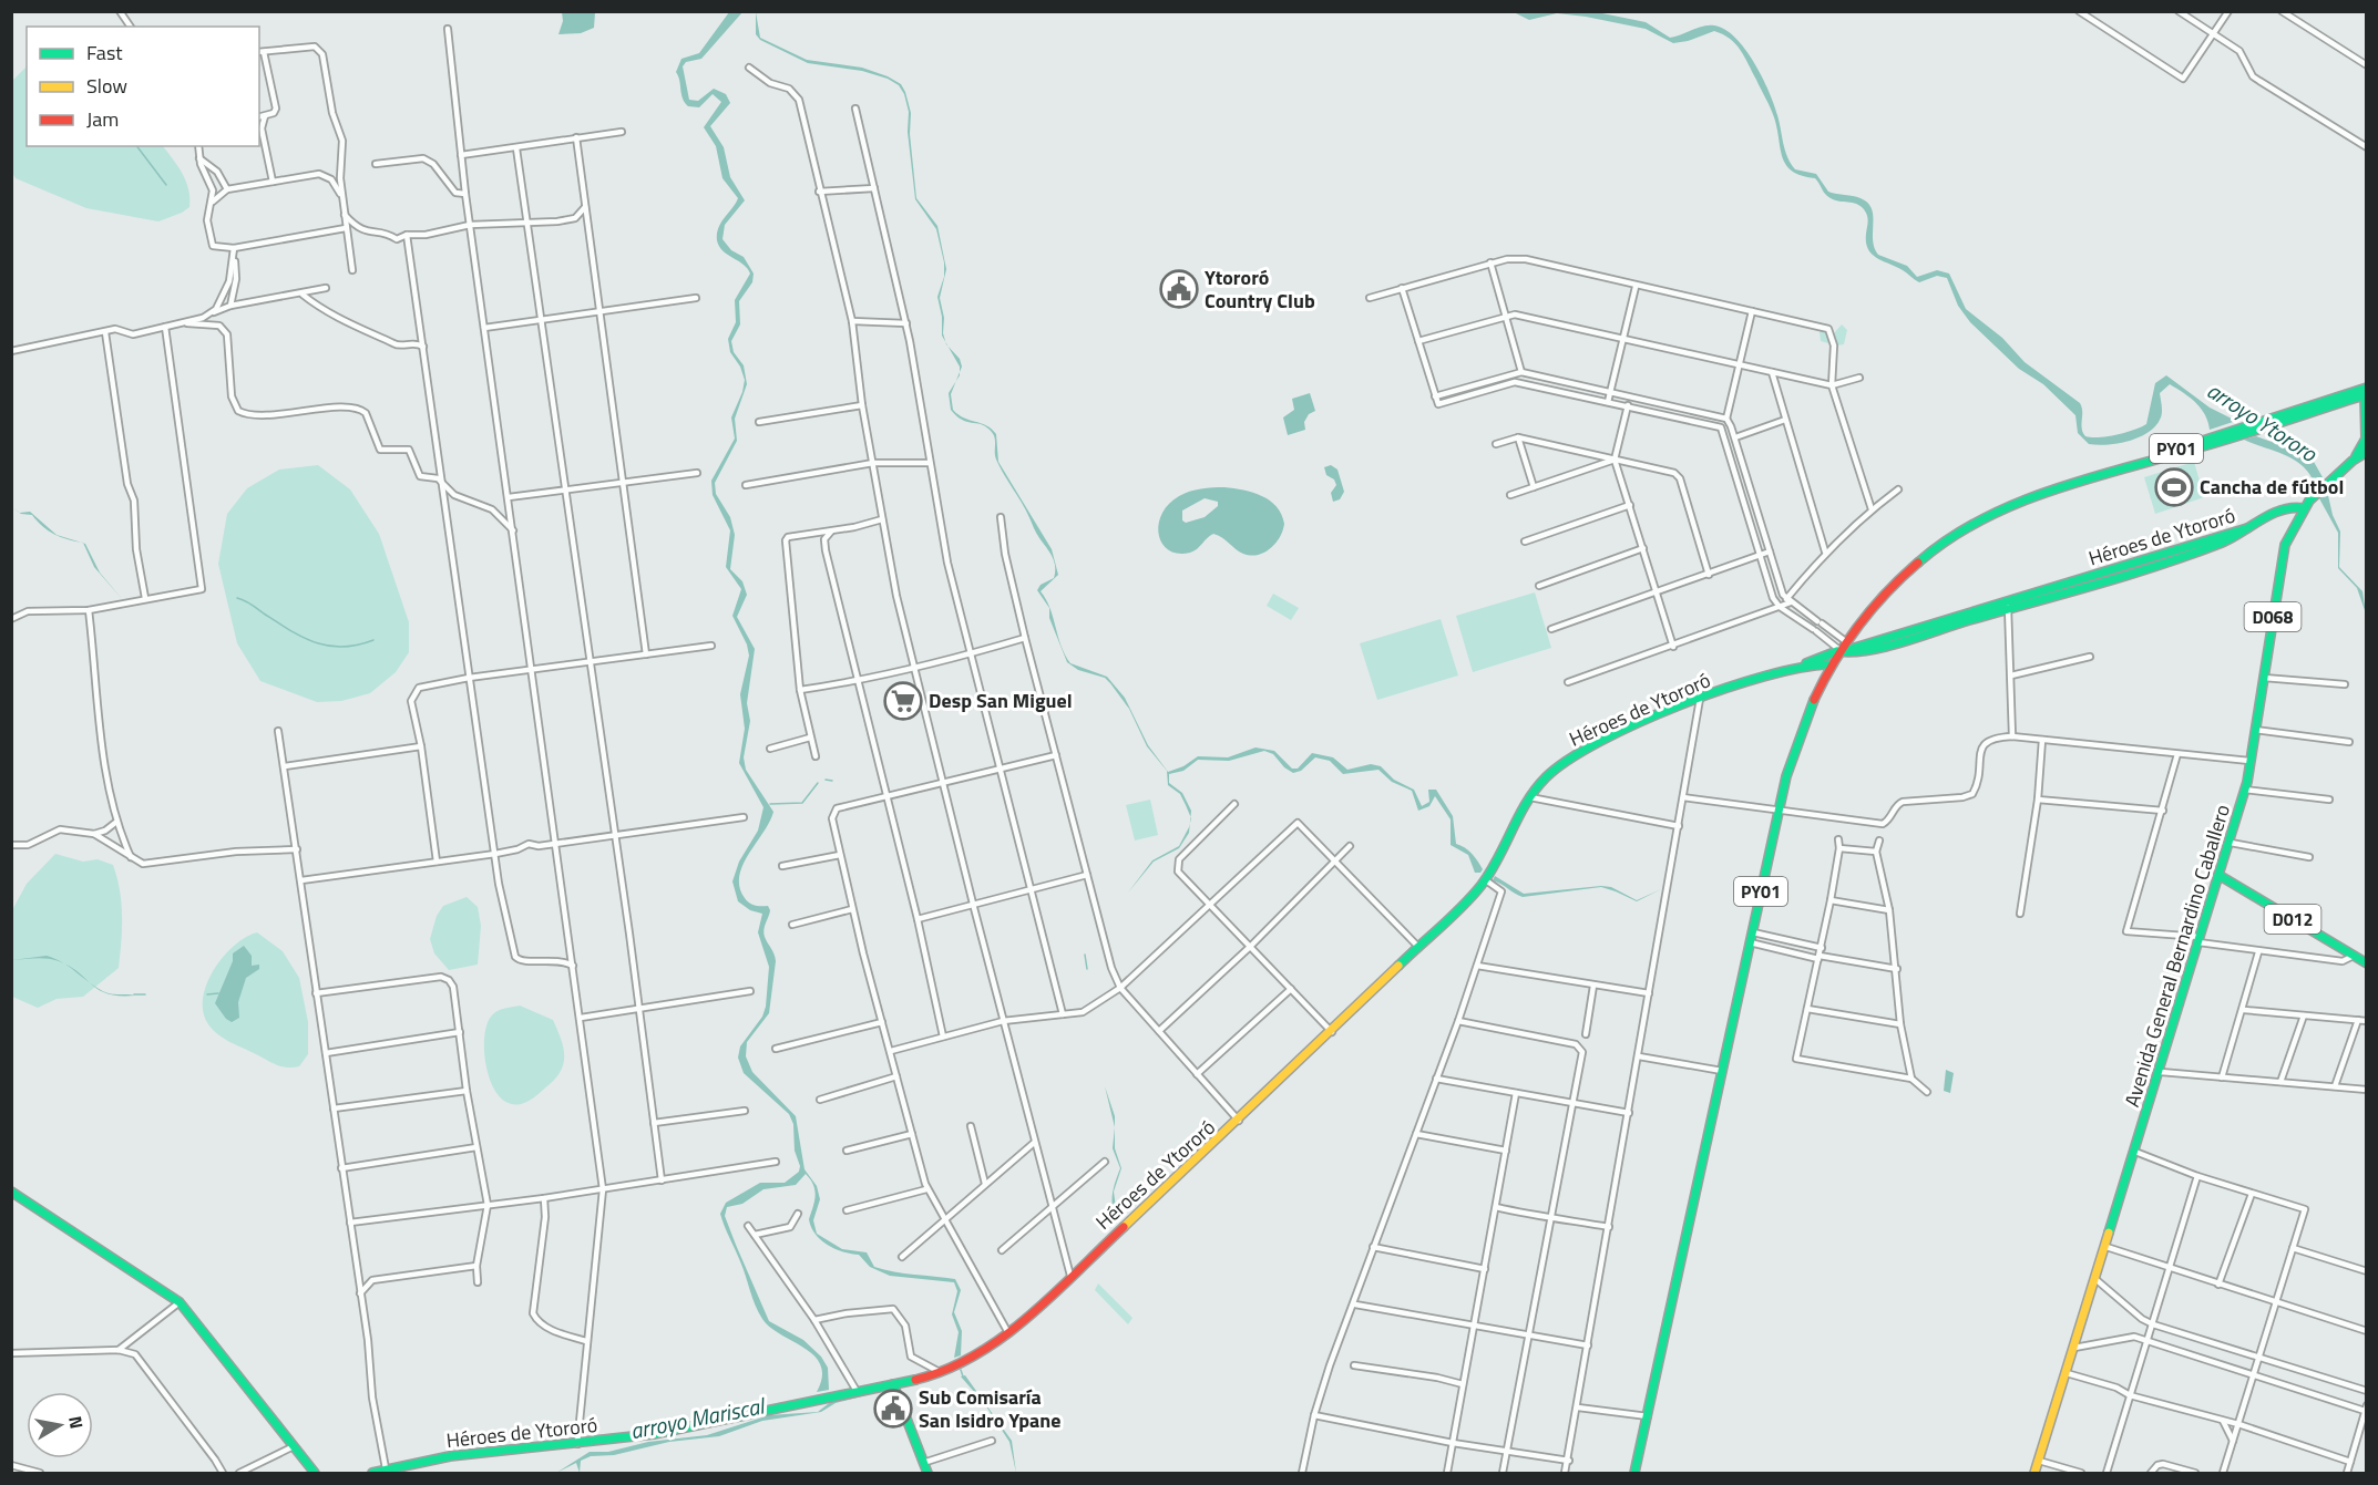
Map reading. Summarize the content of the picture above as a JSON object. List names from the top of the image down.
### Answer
{
  "streets": {
    "main road": [
      "PY01",
      "Héroes de Ytororó",
      "D068",
      "D012",
      "Avenida General Bernardino Caballero"
    ]
  },
  "crossings": [
    ["PY01", "Héroes de Ytororó"],
    ["PY01", "Avenida General Bernardino Caballero"],
    ["Héroes de Ytororó", "Avenida General Bernardino Caballero"],
    ["D012", "Avenida General Bernardino Caballero"]
  ],
  "water": ["arroyo Ytororo", "arroyo Mariscal"],
  "places": {
    "public building": ["Ytororó Country Club", "Sub Comisaría San Isidro Ypane"],
    "sports": ["Cancha de fútbol"],
    "supermarket": ["Desp San Miguel"]
  },
  "legend": ["Fast", "Slow", "Jam"],
  "north": "right"
}
